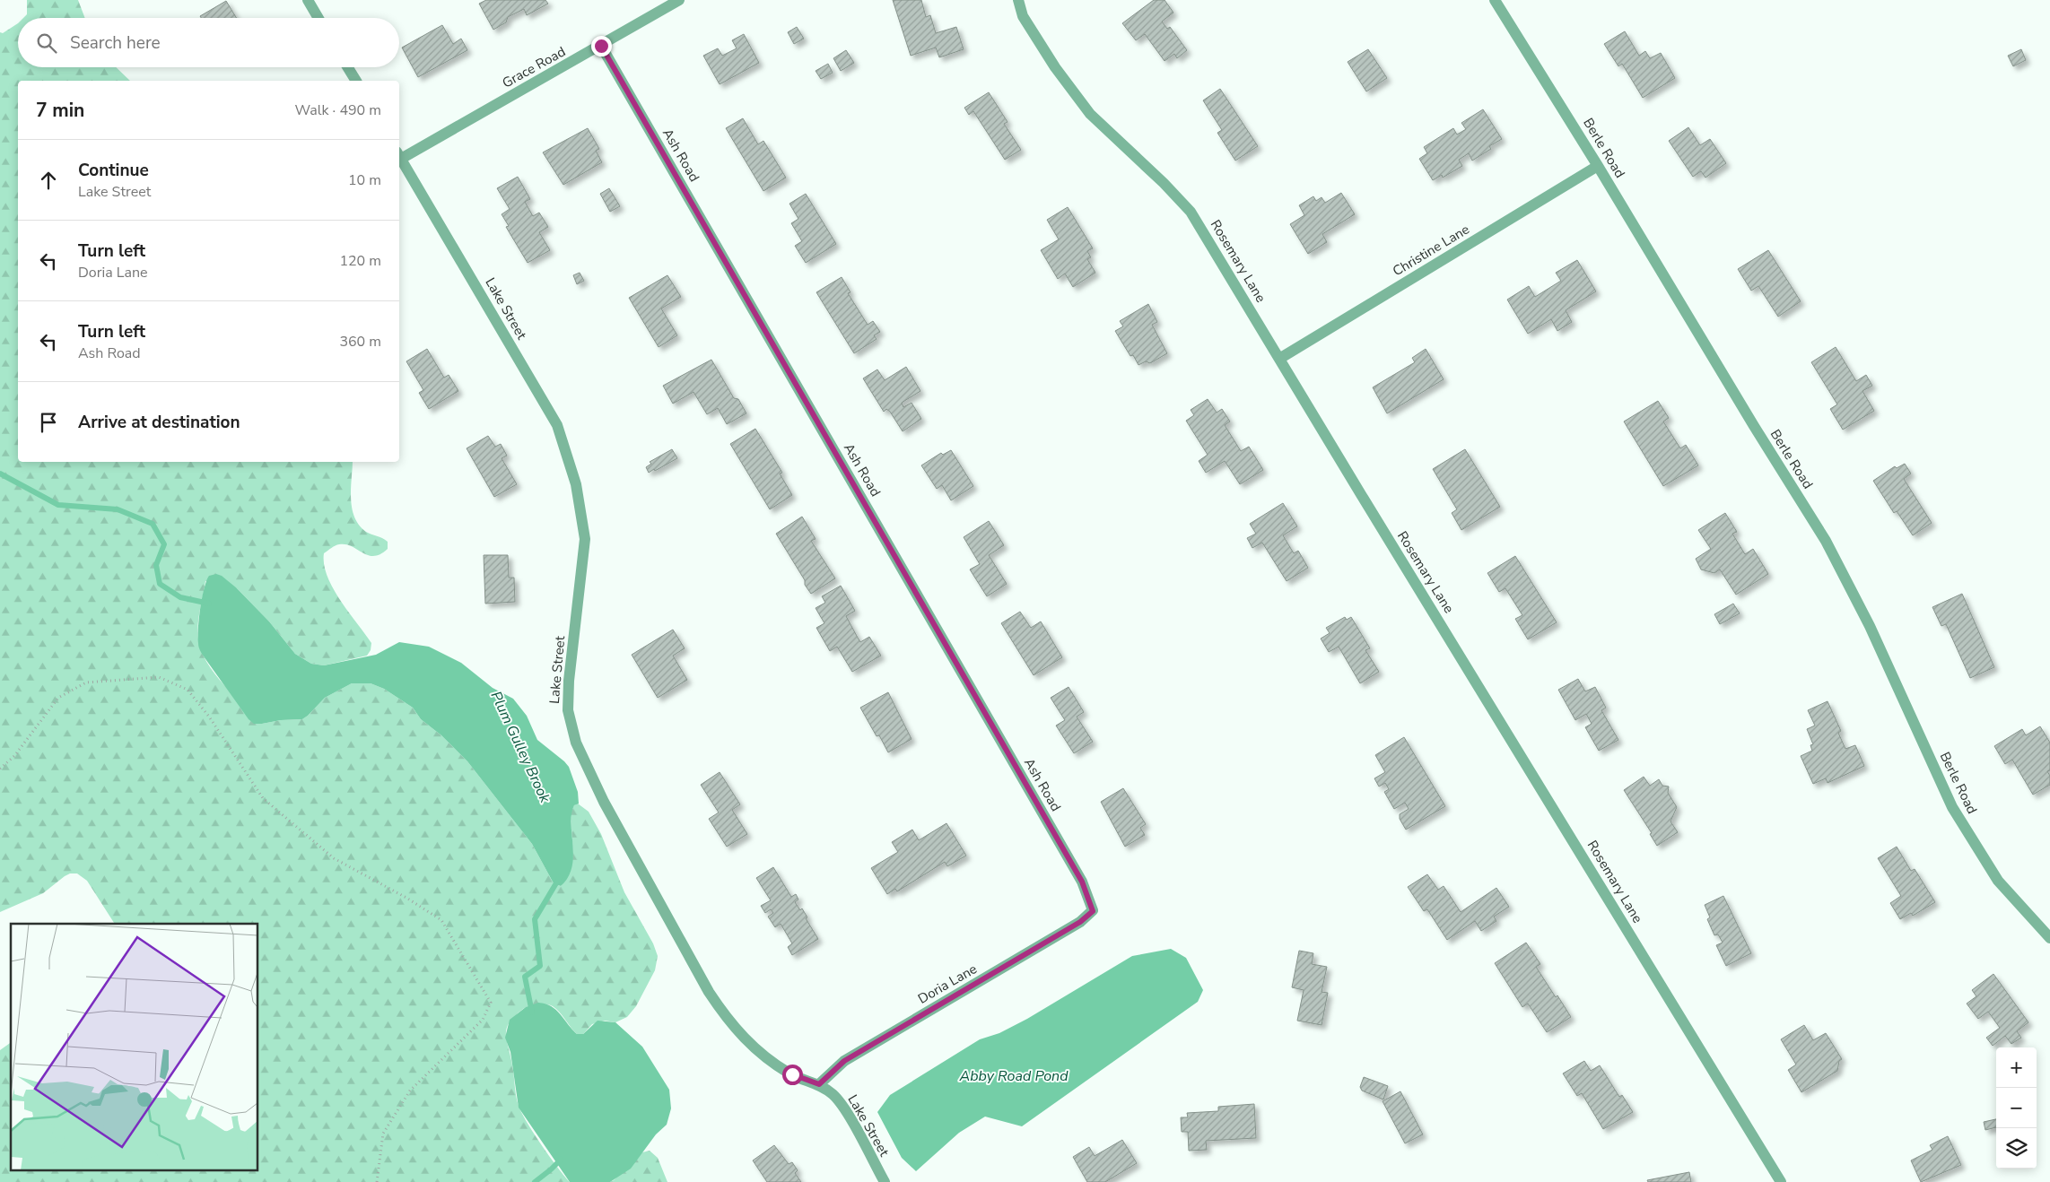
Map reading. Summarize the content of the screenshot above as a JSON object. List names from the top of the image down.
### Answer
{
  "streets": {
    "street": [
      "Grace Road",
      "Berle Road",
      "Ash Road",
      "Christine Lane",
      "Rosemary Lane",
      "Lake Street",
      "Doria Lane"
    ]
  },
  "crossings": [
    ["Grace Road", "Ash Road"],
    ["Grace Road", "Lake Street"],
    ["Berle Road", "Christine Lane"],
    ["Ash Road", "Doria Lane"],
    ["Christine Lane", "Rosemary Lane"],
    ["Lake Street", "Doria Lane"]
  ],
  "water": ["Plum Gulley Brook", "Abby Road Pond"],
  "page": {
    "search": "Search here",
    "heading": ["7 min", "Walk · 490 m"],
    "list": [
      ["Continue", "Lake Street", "10 m"],
      ["Turn left", "Doria Lane", "120 m"],
      ["Turn left", "Ash Road", "360 m"],
      "Arrive at destination"
    ],
    "map_buttons": ["+", "−"]
  }
}
